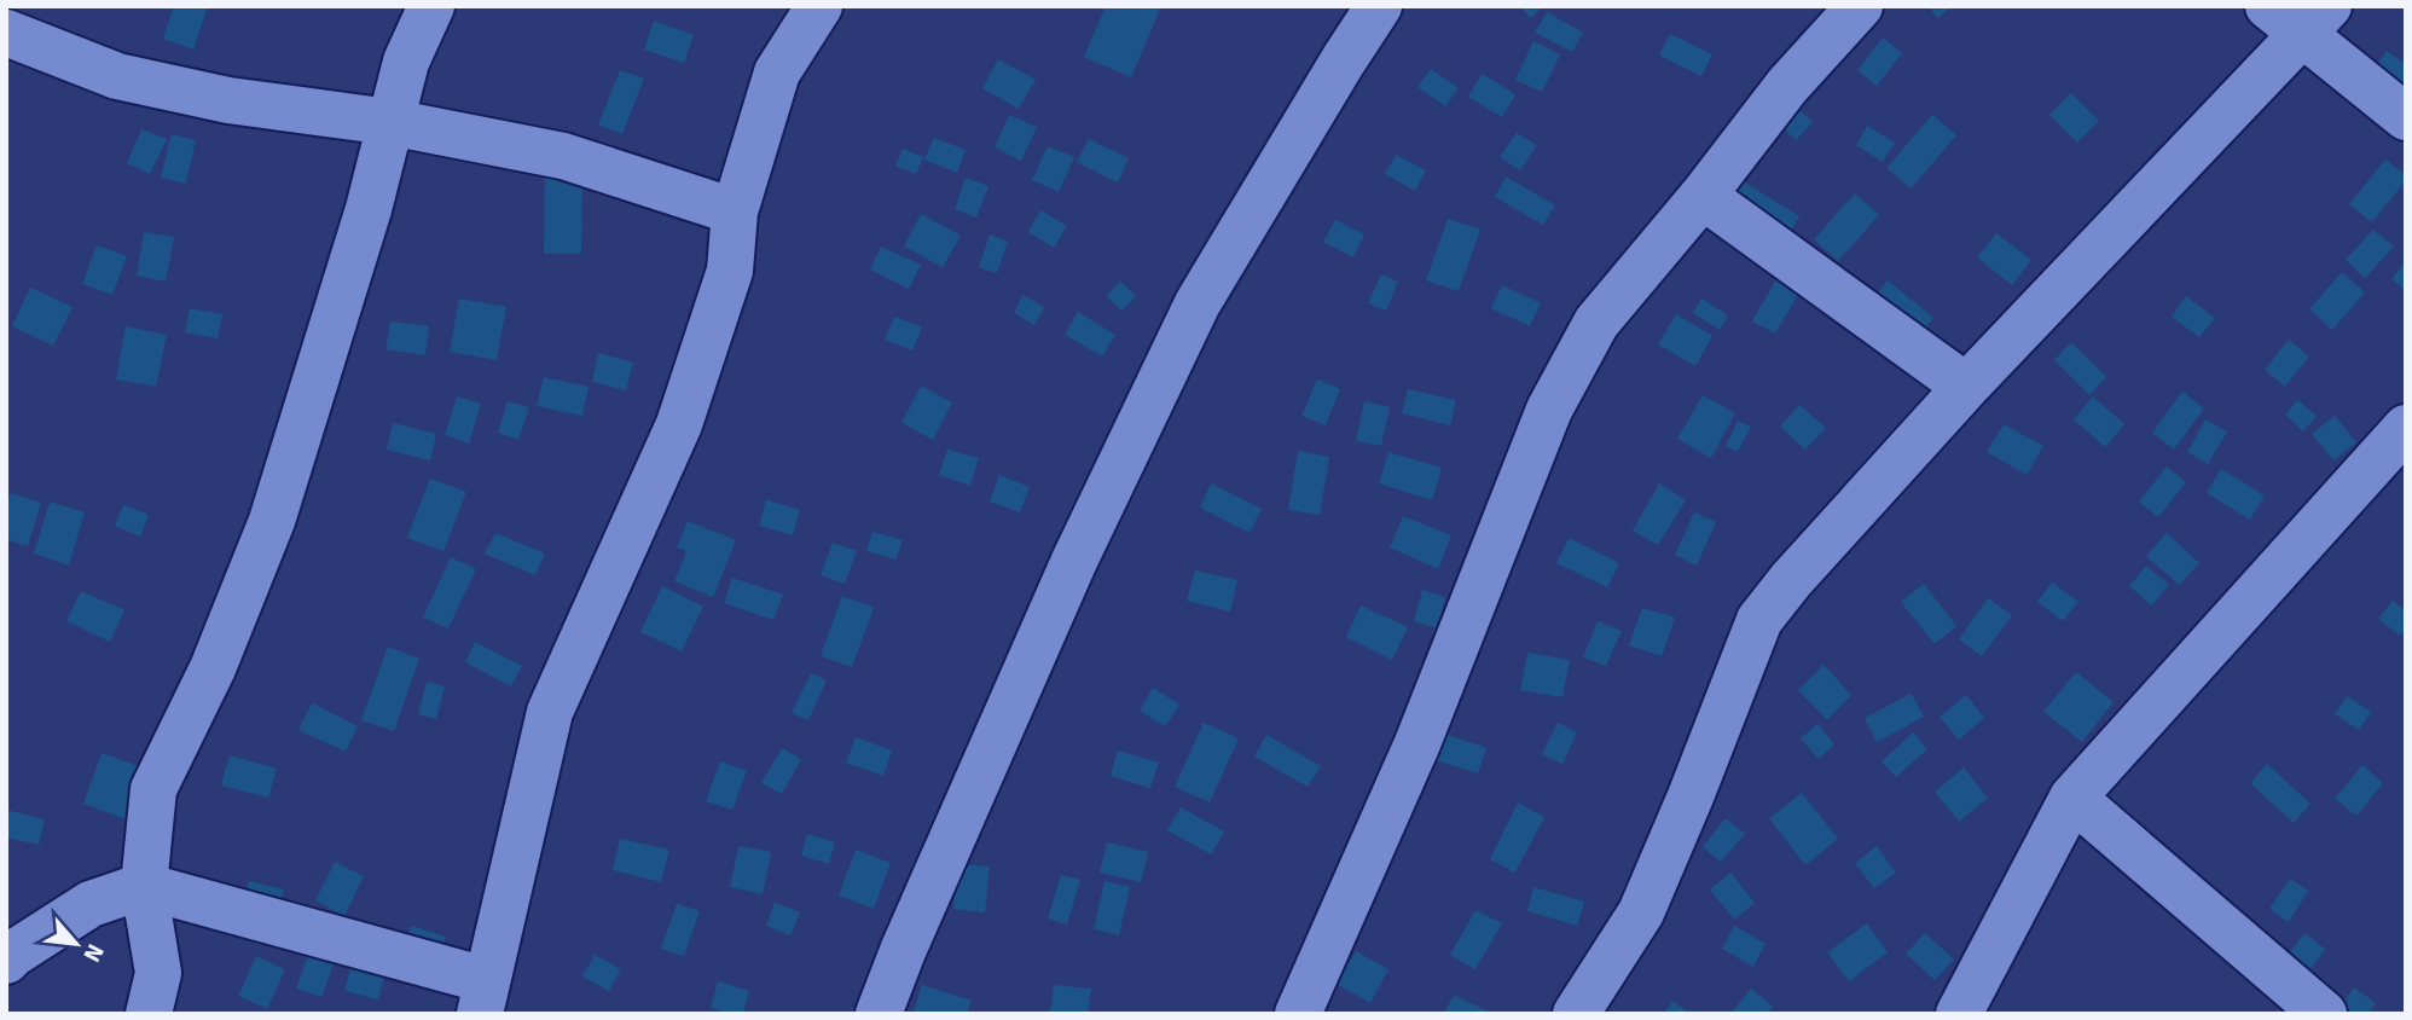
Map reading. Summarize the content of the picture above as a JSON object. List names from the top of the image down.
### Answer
{
  "north": "bottom right"
}
